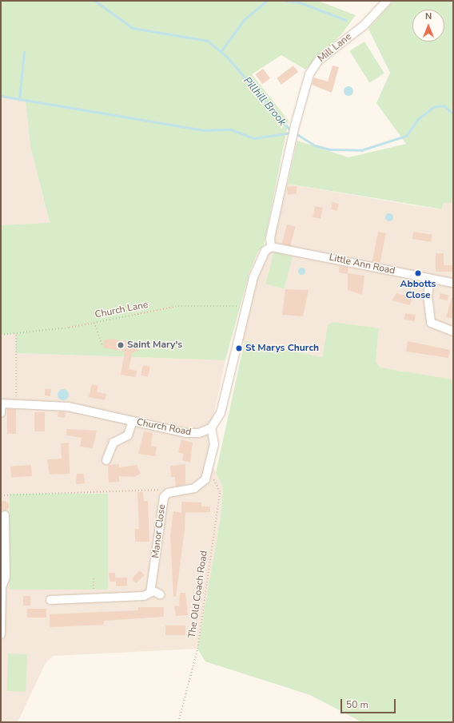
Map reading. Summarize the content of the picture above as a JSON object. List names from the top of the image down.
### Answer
{
  "streets": {
    "street": [
      "Mill Lane",
      "Little Ann Road",
      "Church Road",
      "Manor Close"
    ],
    "path": ["Church Lane", "The Old Coach Road"]
  },
  "crossings": [
    ["Mill Lane", "Little Ann Road"],
    ["Church Road", "Manor Close"],
    ["Manor Close", "The Old Coach Road"]
  ],
  "water": ["Pillhill Brook"],
  "places": ["Abbotts Close", "Saint Mary's", "St Marys Church"],
  "scale_bar": "50 m",
  "north": "top"
}
